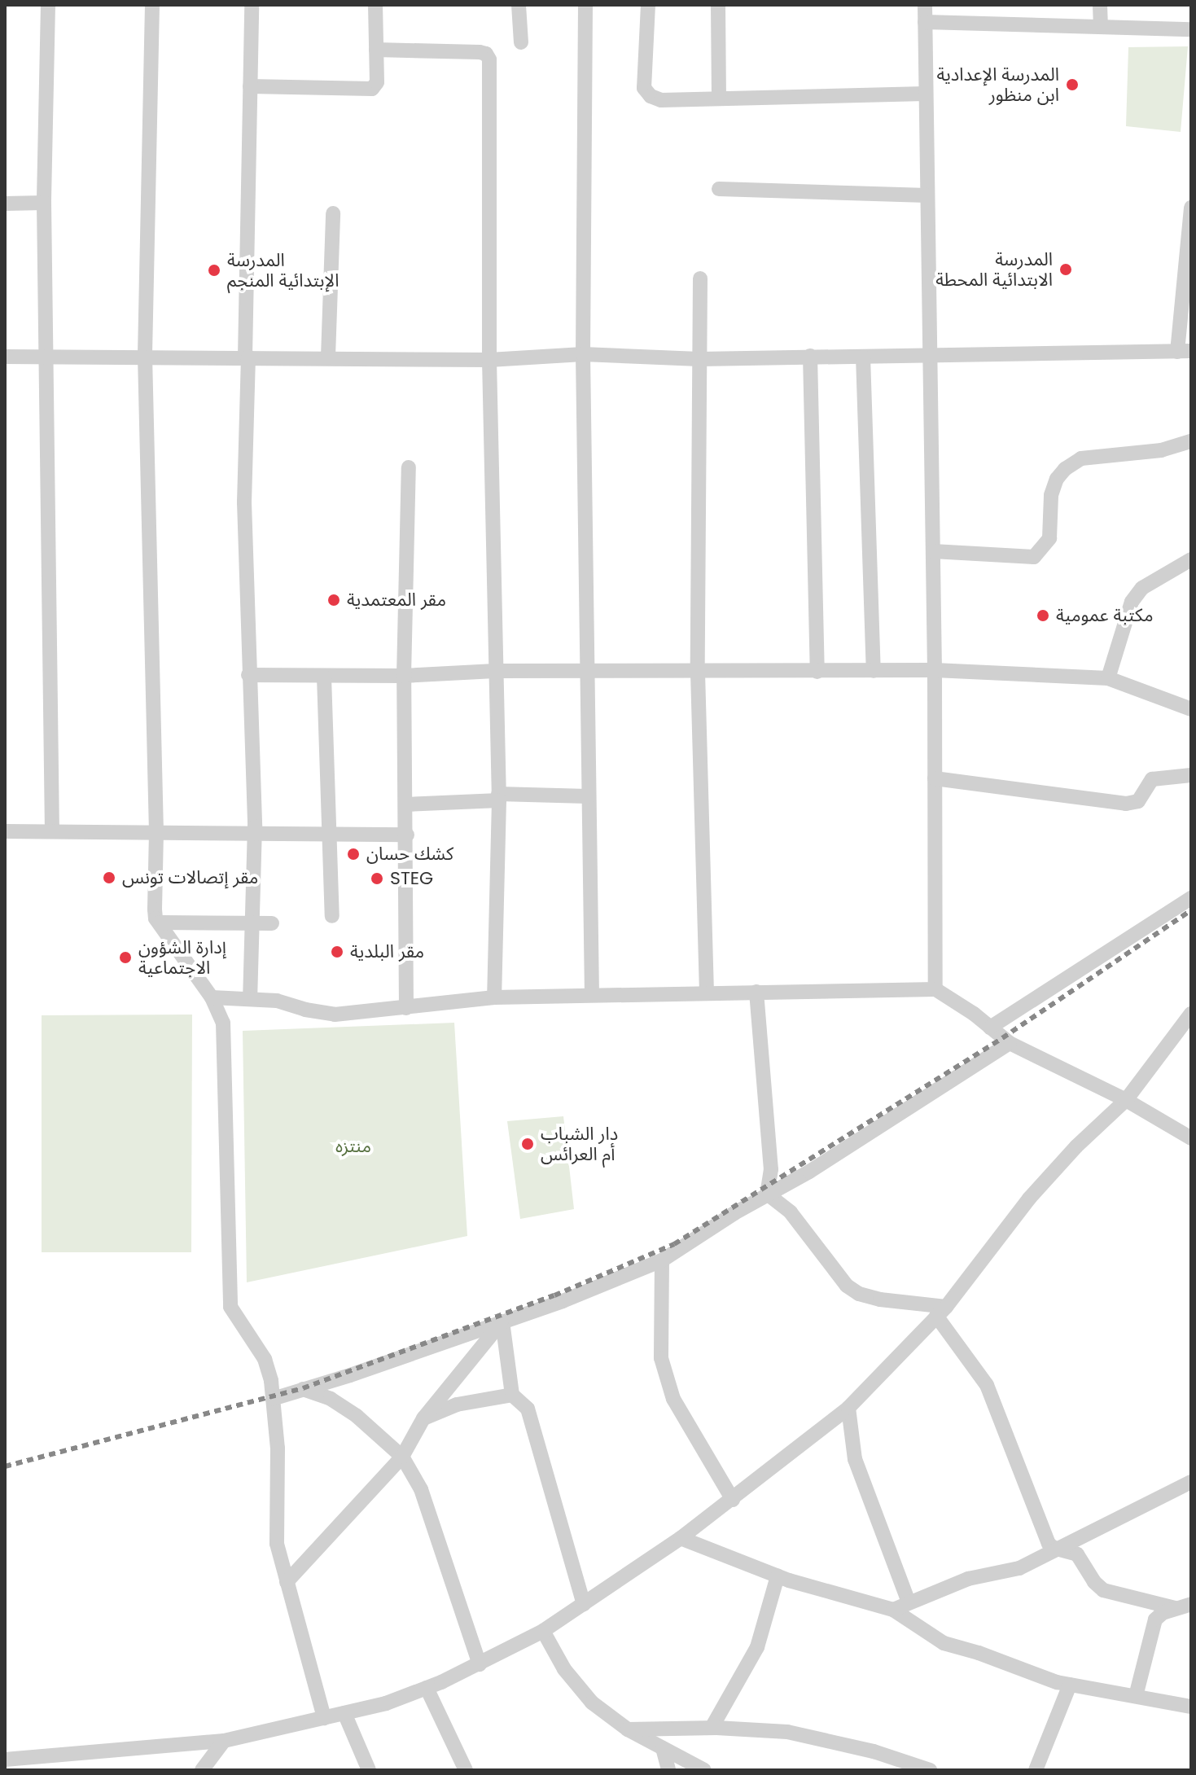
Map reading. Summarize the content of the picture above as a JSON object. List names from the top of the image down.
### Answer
{
  "parks": ["منتزه"],
  "places": [
    "المدرسة الإعدادية ابن منظور",
    "المدرسة الابتدائية المحطة",
    "المدرسة الإبتدائية المنجم",
    "مقر المعتمدية",
    "مكتبة عمومية",
    "كشك حسان",
    "مقر إتصالات تونس",
    "STEG",
    "مقر البلدية",
    "إدارة الشؤون الاجتماعية",
    "دار الشباب أم العرائس"
  ]
}
